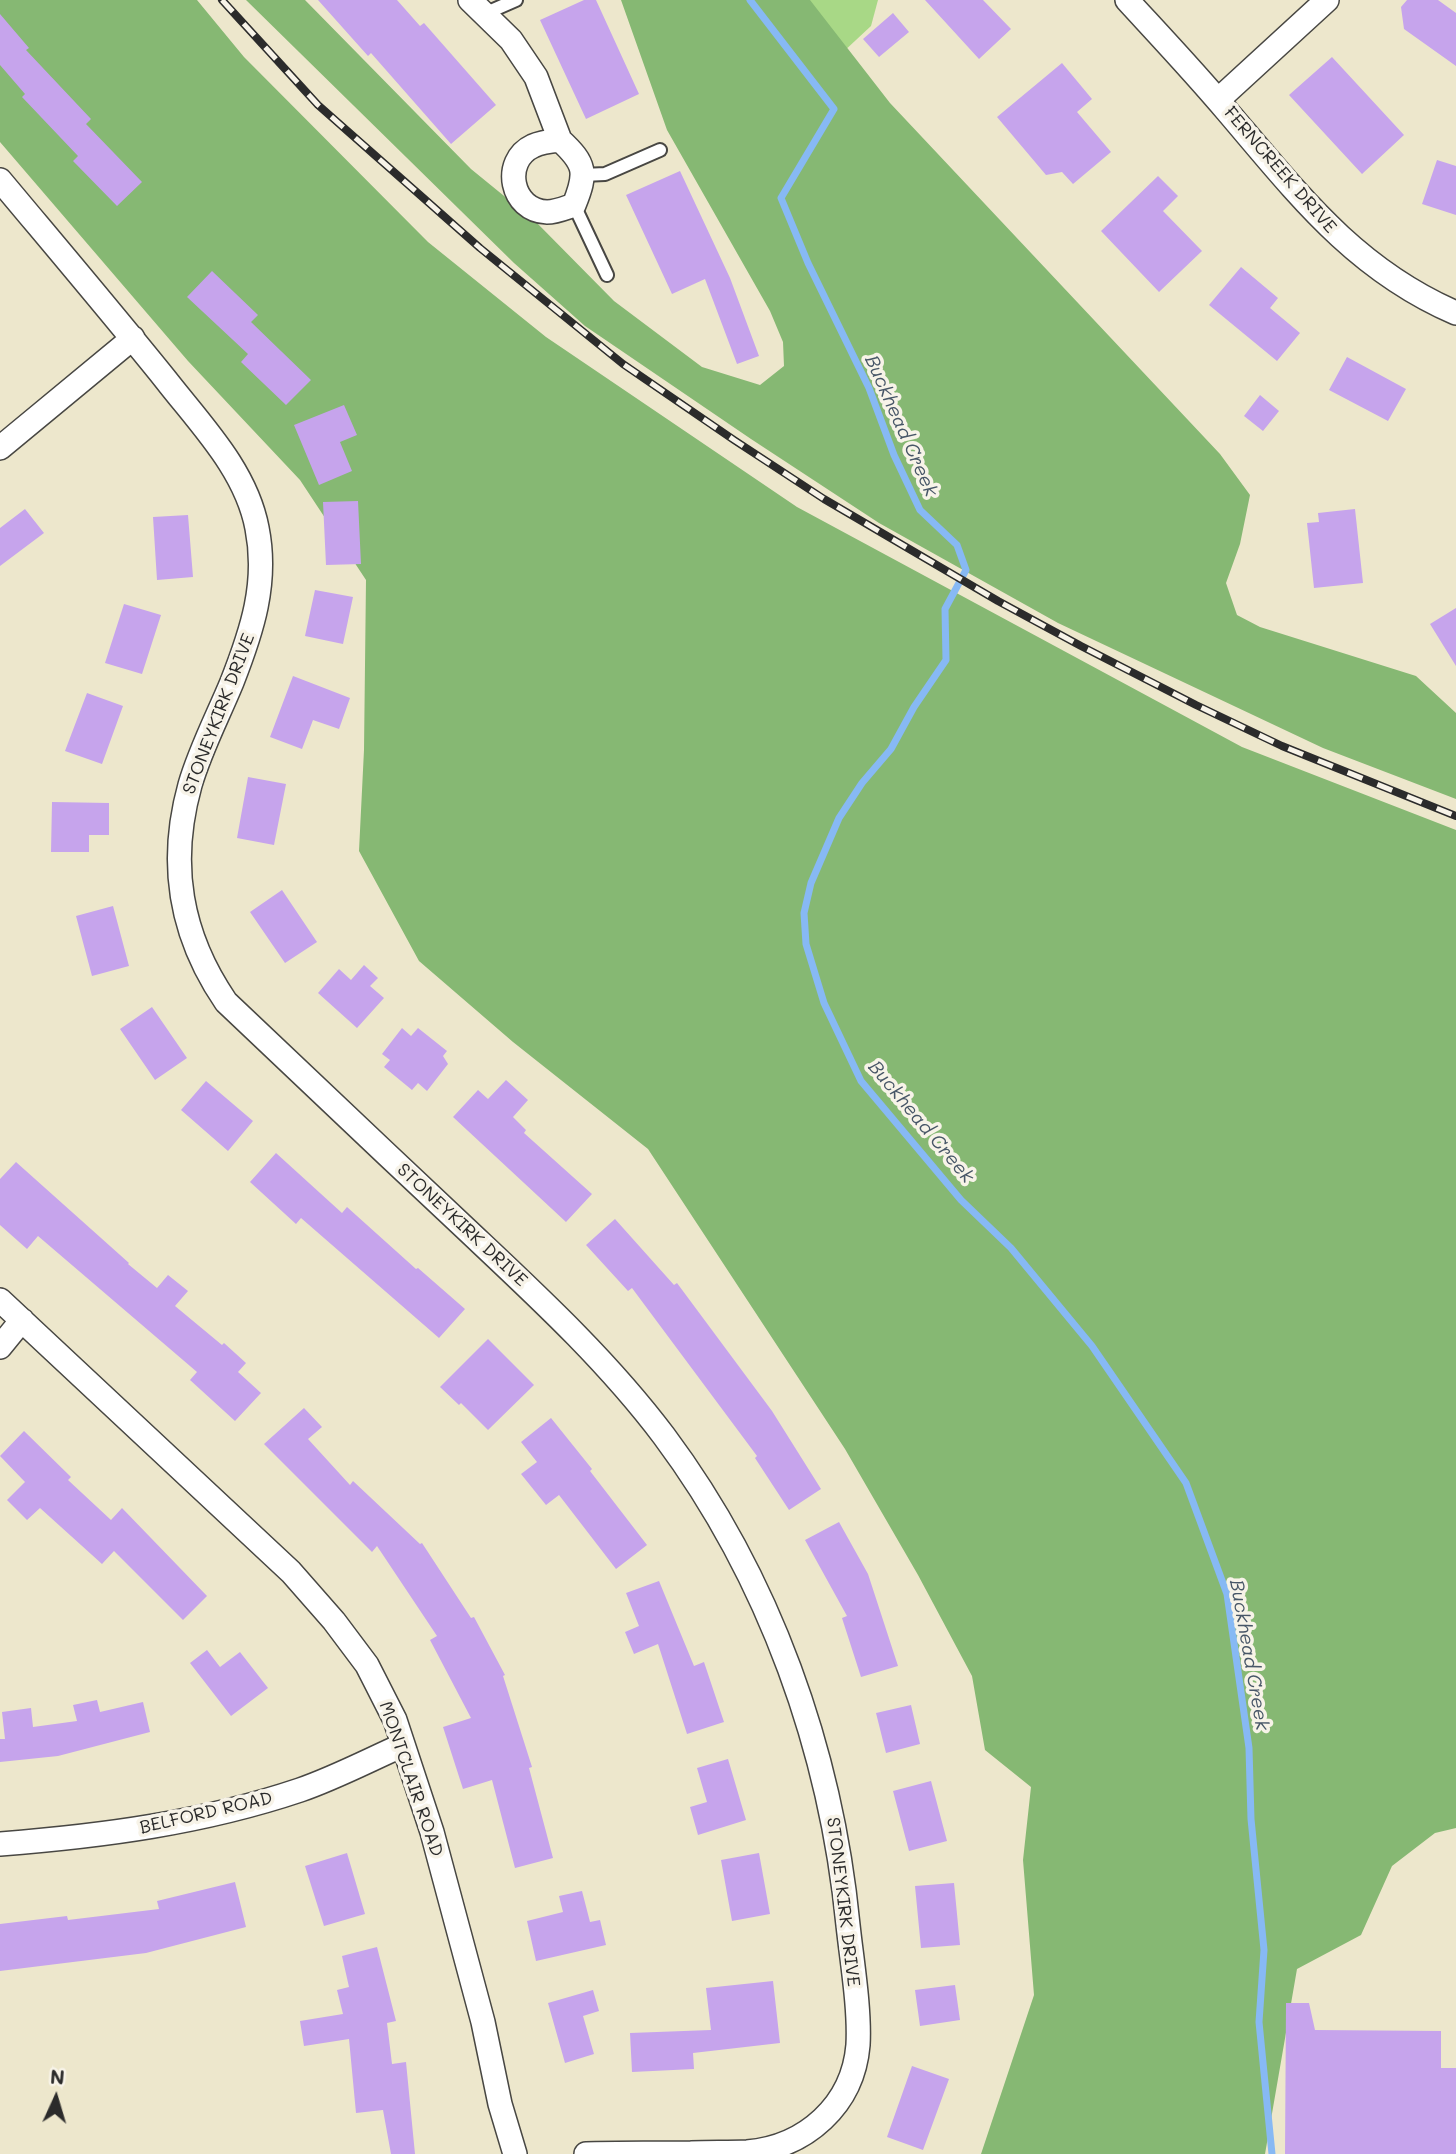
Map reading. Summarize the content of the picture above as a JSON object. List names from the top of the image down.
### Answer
{
  "streets": {
    "street": [
      "FERNCREEK DRIVE",
      "STONEYKIRK DRIVE",
      "MONTCLAIR ROAD",
      "BELFORD ROAD"
    ]
  },
  "crossings": [
    ["MONTCLAIR ROAD", "BELFORD ROAD"]
  ],
  "water": ["Buckhead Creek"],
  "north": "top"
}
